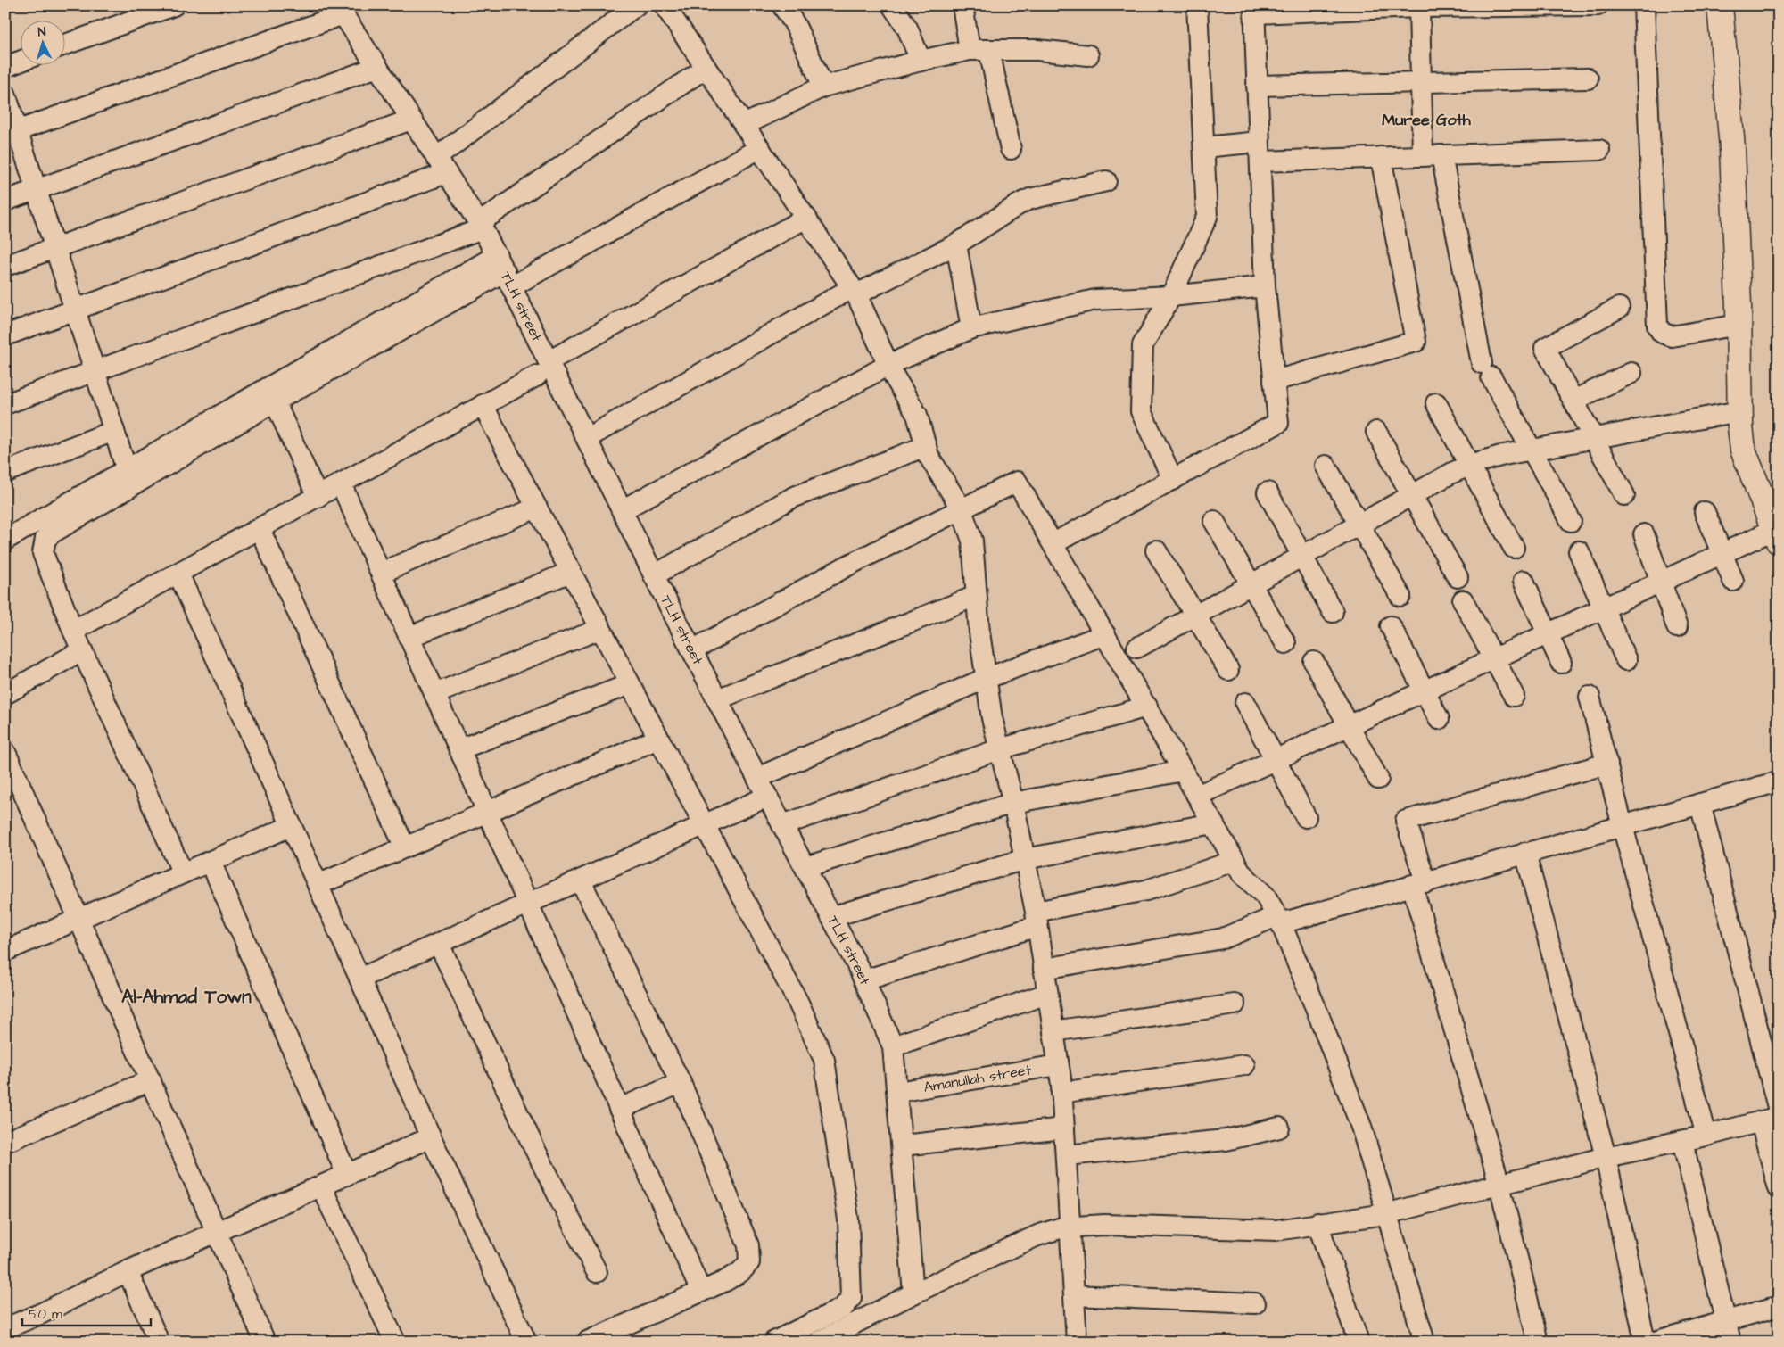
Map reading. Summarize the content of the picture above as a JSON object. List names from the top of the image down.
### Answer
{
  "streets": {
    "street": ["TLH street", "Amanullah street"]
  },
  "crossings": [
    ["TLH street", "Amanullah street"]
  ],
  "districts": ["Muree Goth", "Al-Ahmad Town"],
  "scale_bar": "50 m",
  "north": "top"
}
